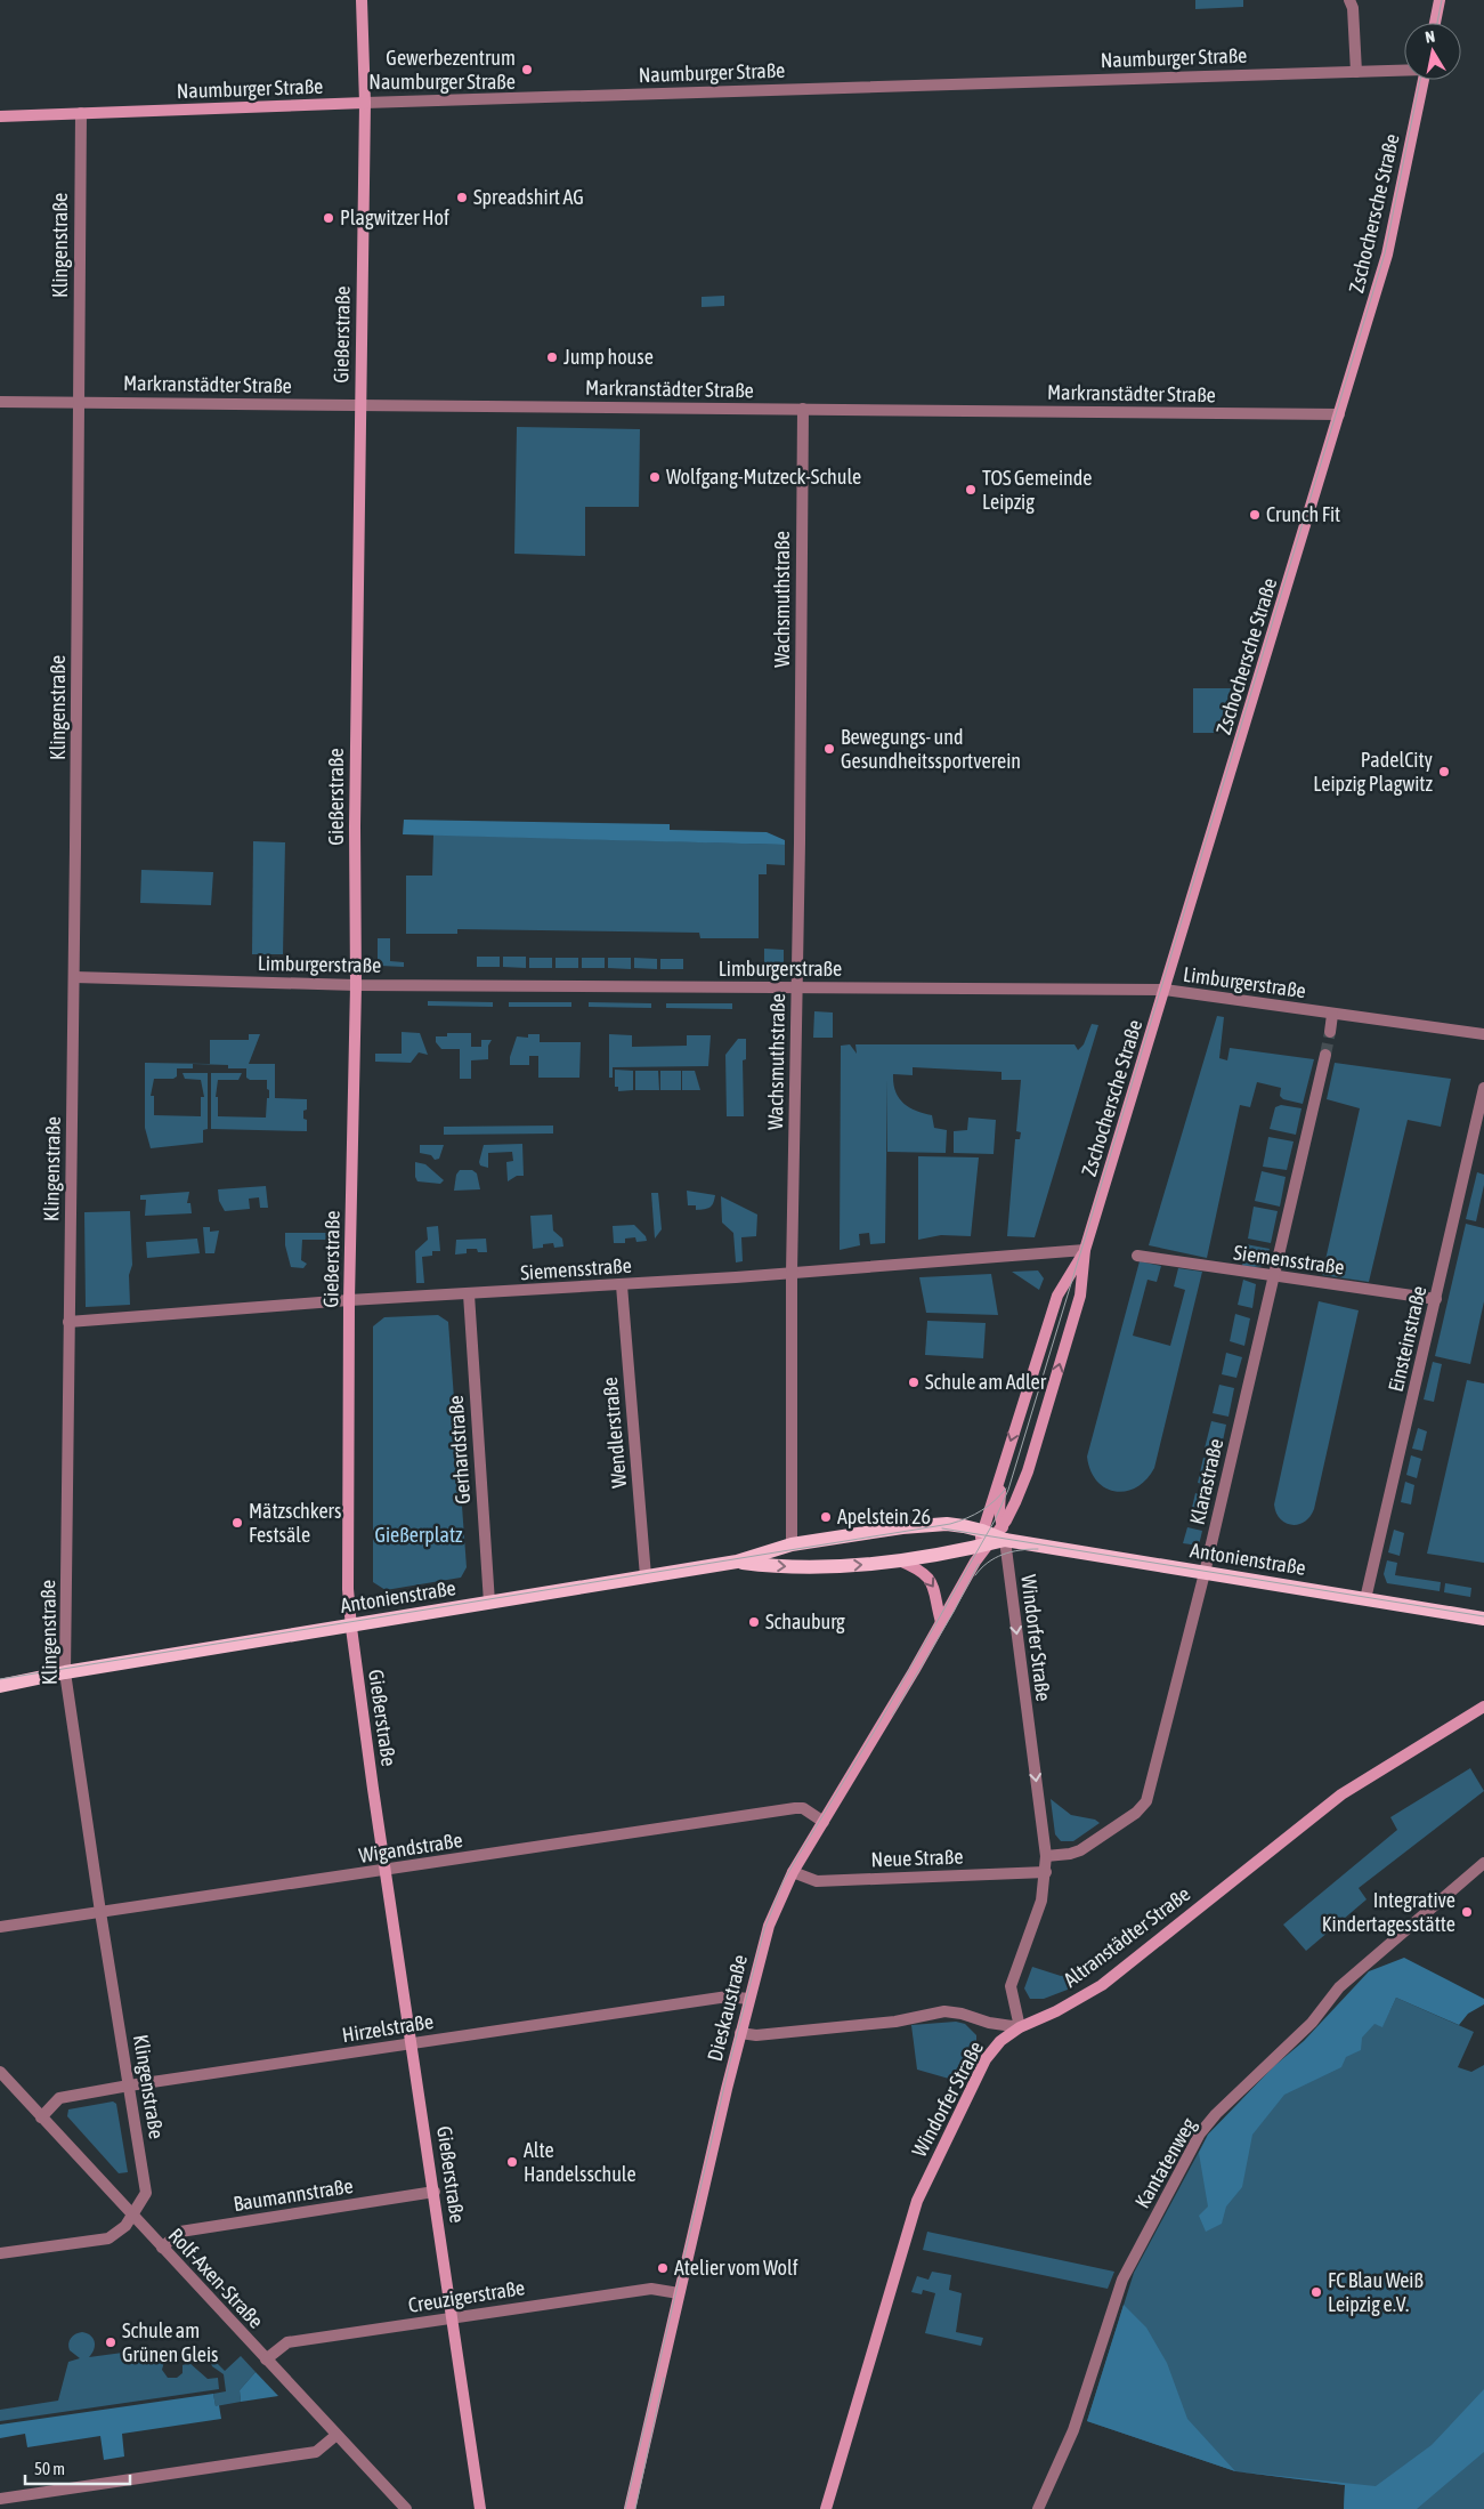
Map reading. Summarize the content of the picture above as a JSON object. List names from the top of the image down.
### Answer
{
  "streets": {
    "main road": ["Antonienstraße"],
    "street": [
      "Naumburger Straße",
      "Zschochersche Straße",
      "Klingenstraße",
      "Gießerstraße",
      "Markranstädter Straße",
      "Wachsmuthstraße",
      "Limburgerstraße",
      "Siemensstraße",
      "Einsteinstraße",
      "Wendlerstraße",
      "Gerhardstraße",
      "Klarastraße",
      "Windorfer Straße",
      "Wigandstraße",
      "Neue Straße",
      "Altranstädter Straße",
      "Dieskaustraße",
      "Hirzelstraße",
      "Kantatenweg",
      "Baumannstraße",
      "Rolf-Axen-Straße",
      "Creuzigerstraße"
    ]
  },
  "crossings": [
    ["Naumburger Straße", "Klingenstraße"],
    ["Naumburger Straße", "Gießerstraße"],
    ["Zschochersche Straße", "Markranstädter Straße"],
    ["Zschochersche Straße", "Limburgerstraße"],
    ["Zschochersche Straße", "Siemensstraße"],
    ["Zschochersche Straße", "Antonienstraße"],
    ["Zschochersche Straße", "Windorfer Straße"],
    ["Zschochersche Straße", "Dieskaustraße"],
    ["Klingenstraße", "Markranstädter Straße"],
    ["Klingenstraße", "Limburgerstraße"],
    ["Klingenstraße", "Siemensstraße"],
    ["Klingenstraße", "Antonienstraße"],
    ["Klingenstraße", "Wigandstraße"],
    ["Klingenstraße", "Hirzelstraße"],
    ["Klingenstraße", "Rolf-Axen-Straße"],
    ["Gießerstraße", "Markranstädter Straße"],
    ["Gießerstraße", "Limburgerstraße"],
    ["Gießerstraße", "Siemensstraße"],
    ["Gießerstraße", "Antonienstraße"],
    ["Gießerstraße", "Wigandstraße"],
    ["Gießerstraße", "Hirzelstraße"],
    ["Gießerstraße", "Baumannstraße"],
    ["Gießerstraße", "Creuzigerstraße"],
    ["Markranstädter Straße", "Wachsmuthstraße"],
    ["Wachsmuthstraße", "Limburgerstraße"],
    ["Wachsmuthstraße", "Siemensstraße"],
    ["Wachsmuthstraße", "Antonienstraße"],
    ["Siemensstraße", "Einsteinstraße"],
    ["Siemensstraße", "Wendlerstraße"],
    ["Siemensstraße", "Gerhardstraße"],
    ["Siemensstraße", "Klarastraße"],
    ["Einsteinstraße", "Antonienstraße"],
    ["Wendlerstraße", "Antonienstraße"],
    ["Gerhardstraße", "Antonienstraße"],
    ["Klarastraße", "Antonienstraße"],
    ["Klarastraße", "Windorfer Straße"],
    ["Antonienstraße", "Windorfer Straße"],
    ["Windorfer Straße", "Neue Straße"],
    ["Windorfer Straße", "Altranstädter Straße"],
    ["Wigandstraße", "Dieskaustraße"],
    ["Neue Straße", "Dieskaustraße"],
    ["Dieskaustraße", "Hirzelstraße"],
    ["Dieskaustraße", "Creuzigerstraße"],
    ["Hirzelstraße", "Rolf-Axen-Straße"],
    ["Baumannstraße", "Rolf-Axen-Straße"],
    ["Rolf-Axen-Straße", "Creuzigerstraße"]
  ],
  "parks": ["Gießerplatz"],
  "places": [
    "Gewerbezentrum Naumburger Straße",
    "Spreadshirt AG",
    "Plagwitzer Hof",
    "Jump house",
    "Wolfgang-Mutzeck-Schule",
    "TOS Gemeinde Leipzig",
    "Crunch Fit",
    "Bewegungs- und Gesundheitssportverein",
    "PadelCity Leipzig Plagwitz",
    "Schule am Adler",
    "Apelstein 26",
    "Mätzschkers Festsäle",
    "Schauburg",
    "Integrative Kindertagesstätte",
    "Alte Handelsschule",
    "Atelier vom Wolf",
    "FC Blau Weiß Leipzig e.V.",
    "Schule am Grünen Gleis"
  ],
  "scale_bar": "50 m",
  "north": "top"
}
